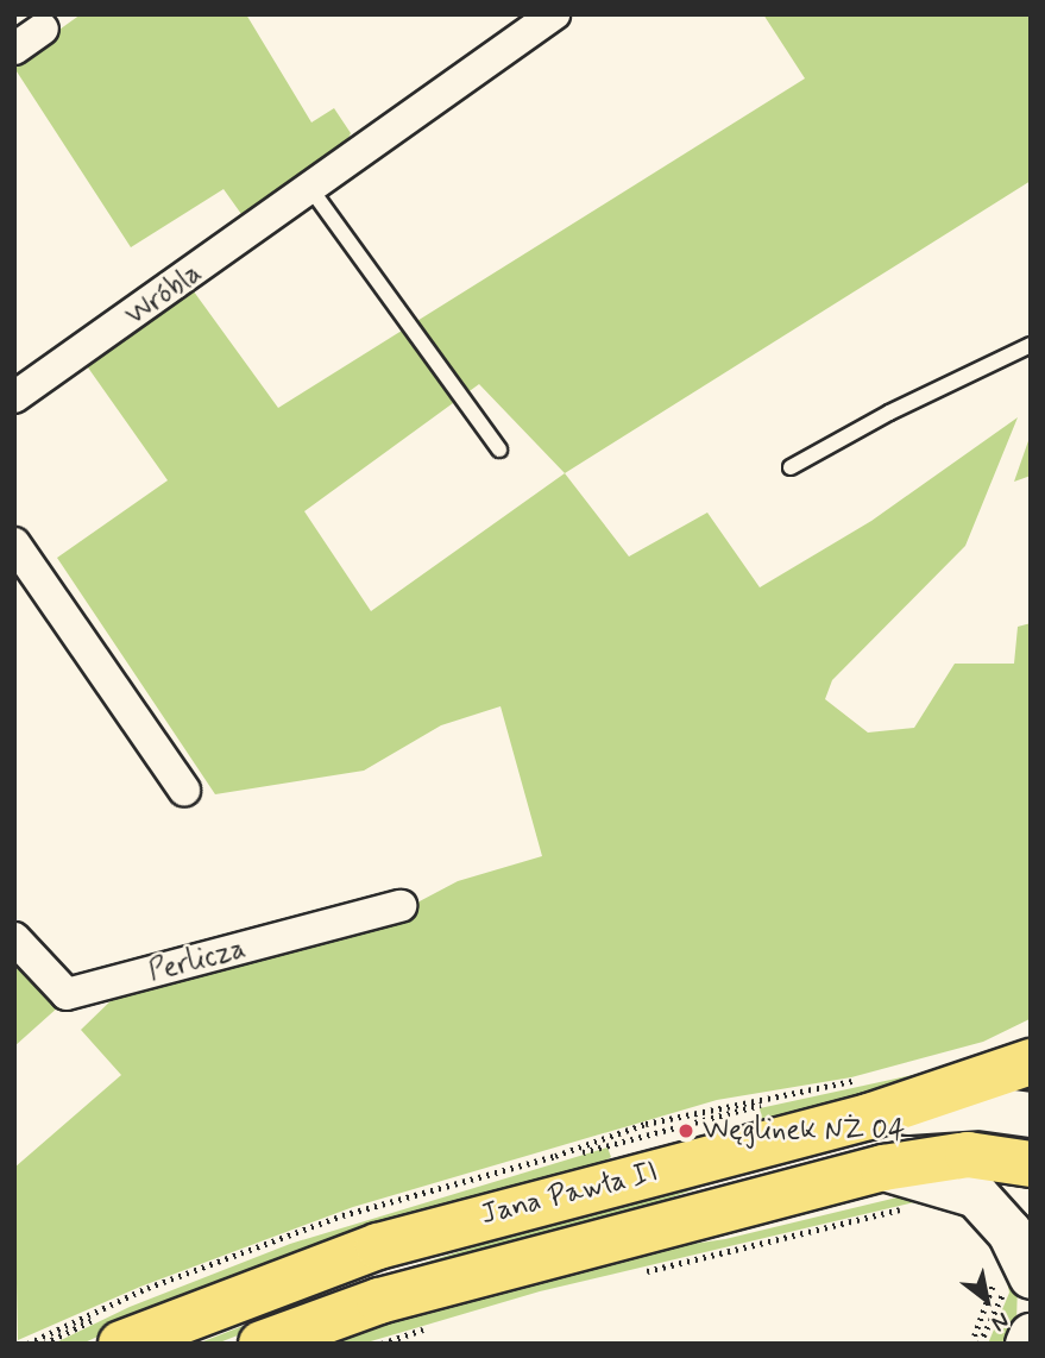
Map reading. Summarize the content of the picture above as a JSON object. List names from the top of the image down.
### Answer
{
  "streets": {
    "main road": ["Jana Pawła II"],
    "street": ["Wróbla", "Perlicza"]
  },
  "places": ["Węglinek NŻ 04"],
  "north": "bottom right"
}
